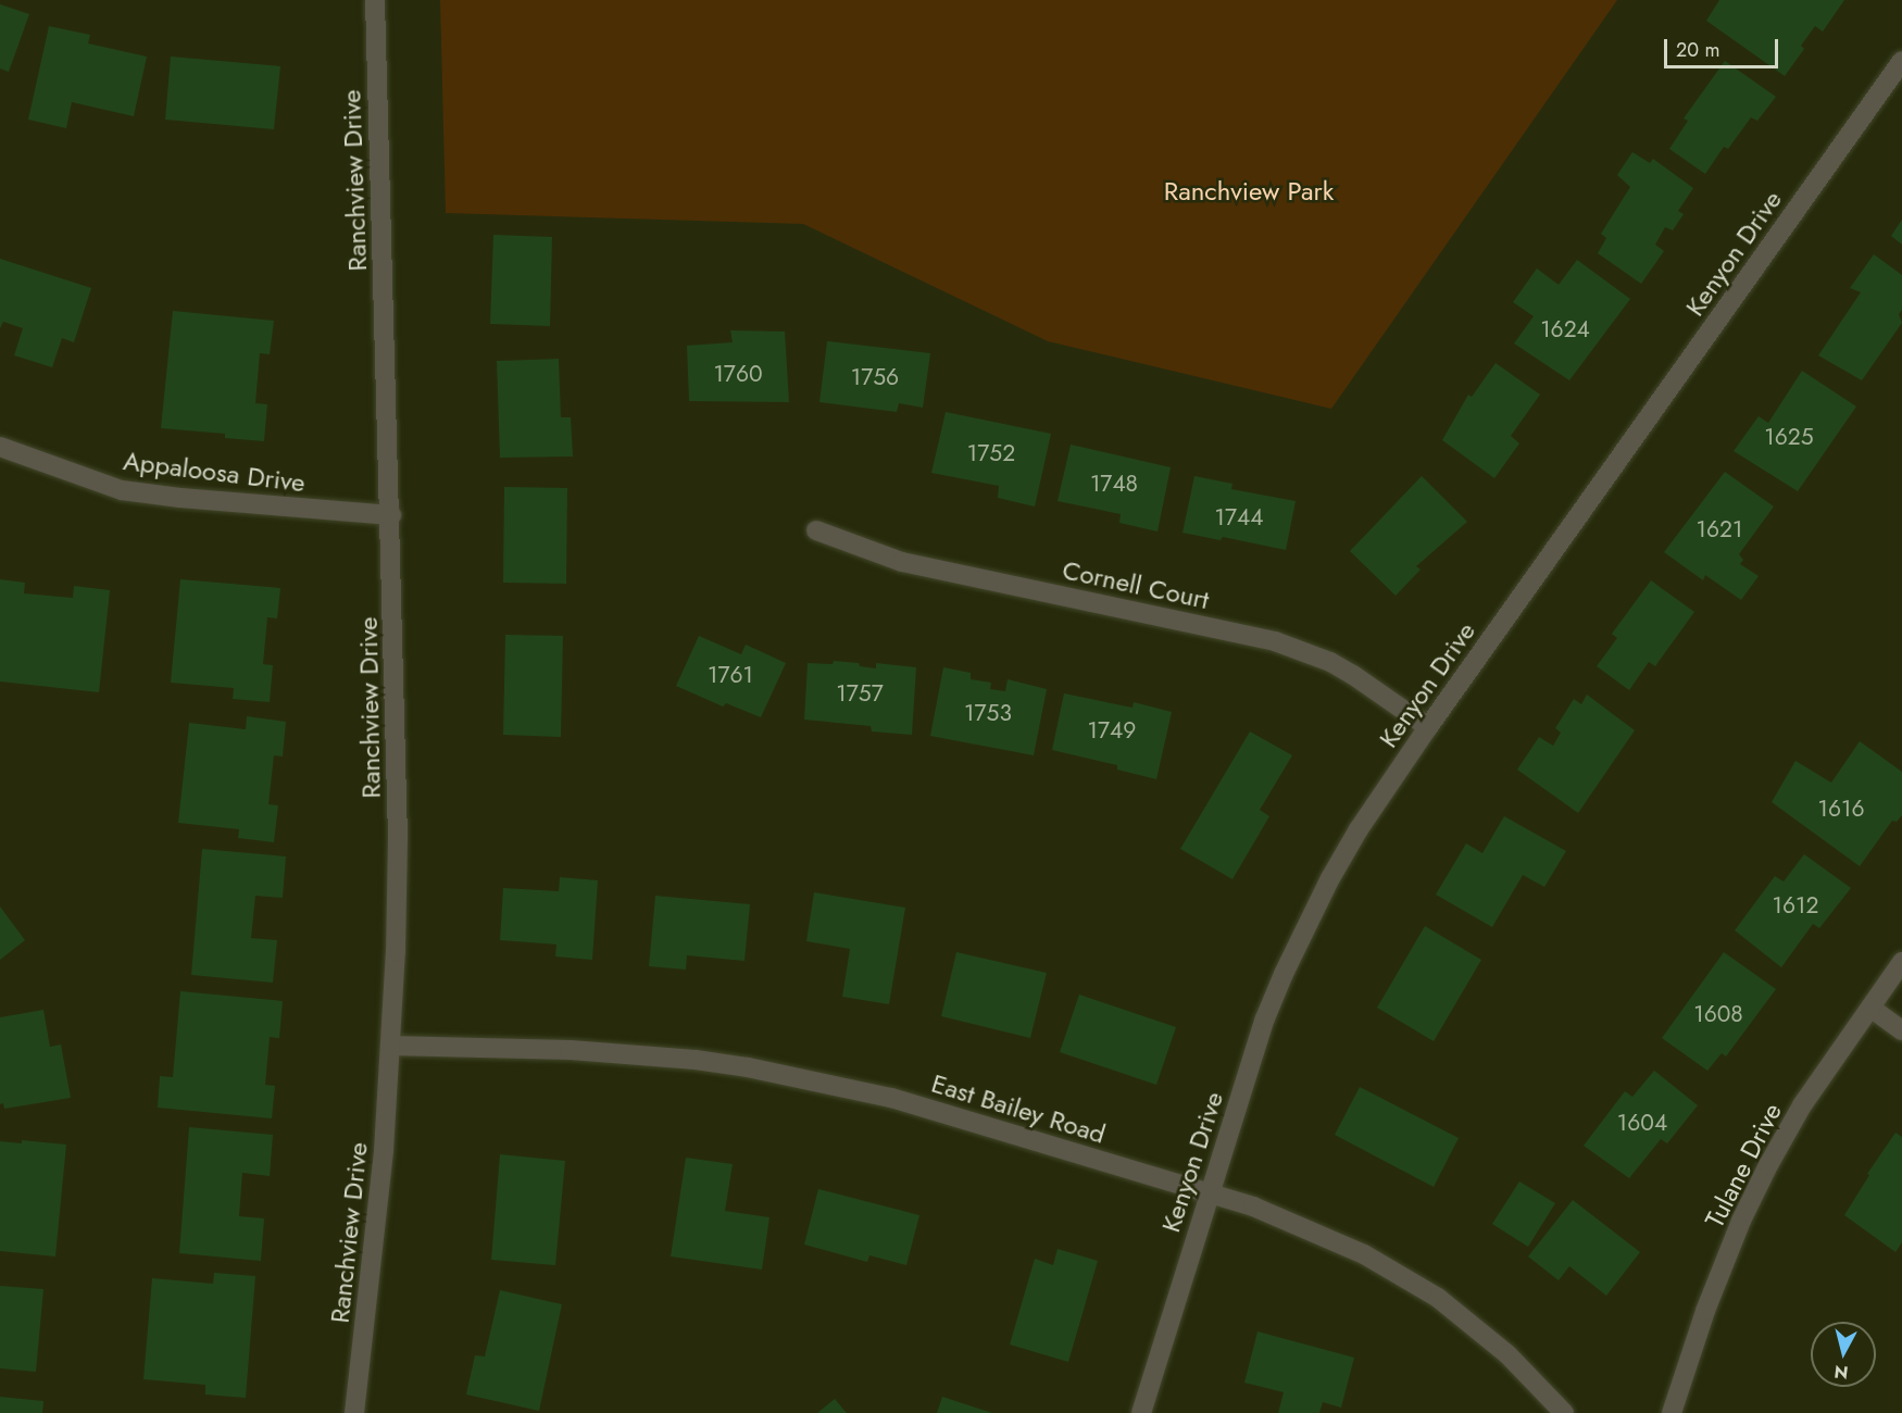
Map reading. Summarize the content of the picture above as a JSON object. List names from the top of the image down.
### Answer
{
  "streets": {
    "street": [
      "Ranchview Drive",
      "Kenyon Drive",
      "Appaloosa Drive",
      "Cornell Court",
      "East Bailey Road",
      "Tulane Drive"
    ]
  },
  "crossings": [
    ["Ranchview Drive", "Appaloosa Drive"],
    ["Ranchview Drive", "East Bailey Road"],
    ["Kenyon Drive", "Cornell Court"],
    ["Kenyon Drive", "East Bailey Road"]
  ],
  "parks": ["Ranchview Park"],
  "house_numbers": [
    "1624",
    "1760",
    "1756",
    "1625",
    "1752",
    "1748",
    "1744",
    "1621",
    "1761",
    "1757",
    "1753",
    "1749",
    "1616",
    "1612",
    "1608",
    "1604"
  ],
  "scale_bar": "20 m",
  "north": "bottom"
}
